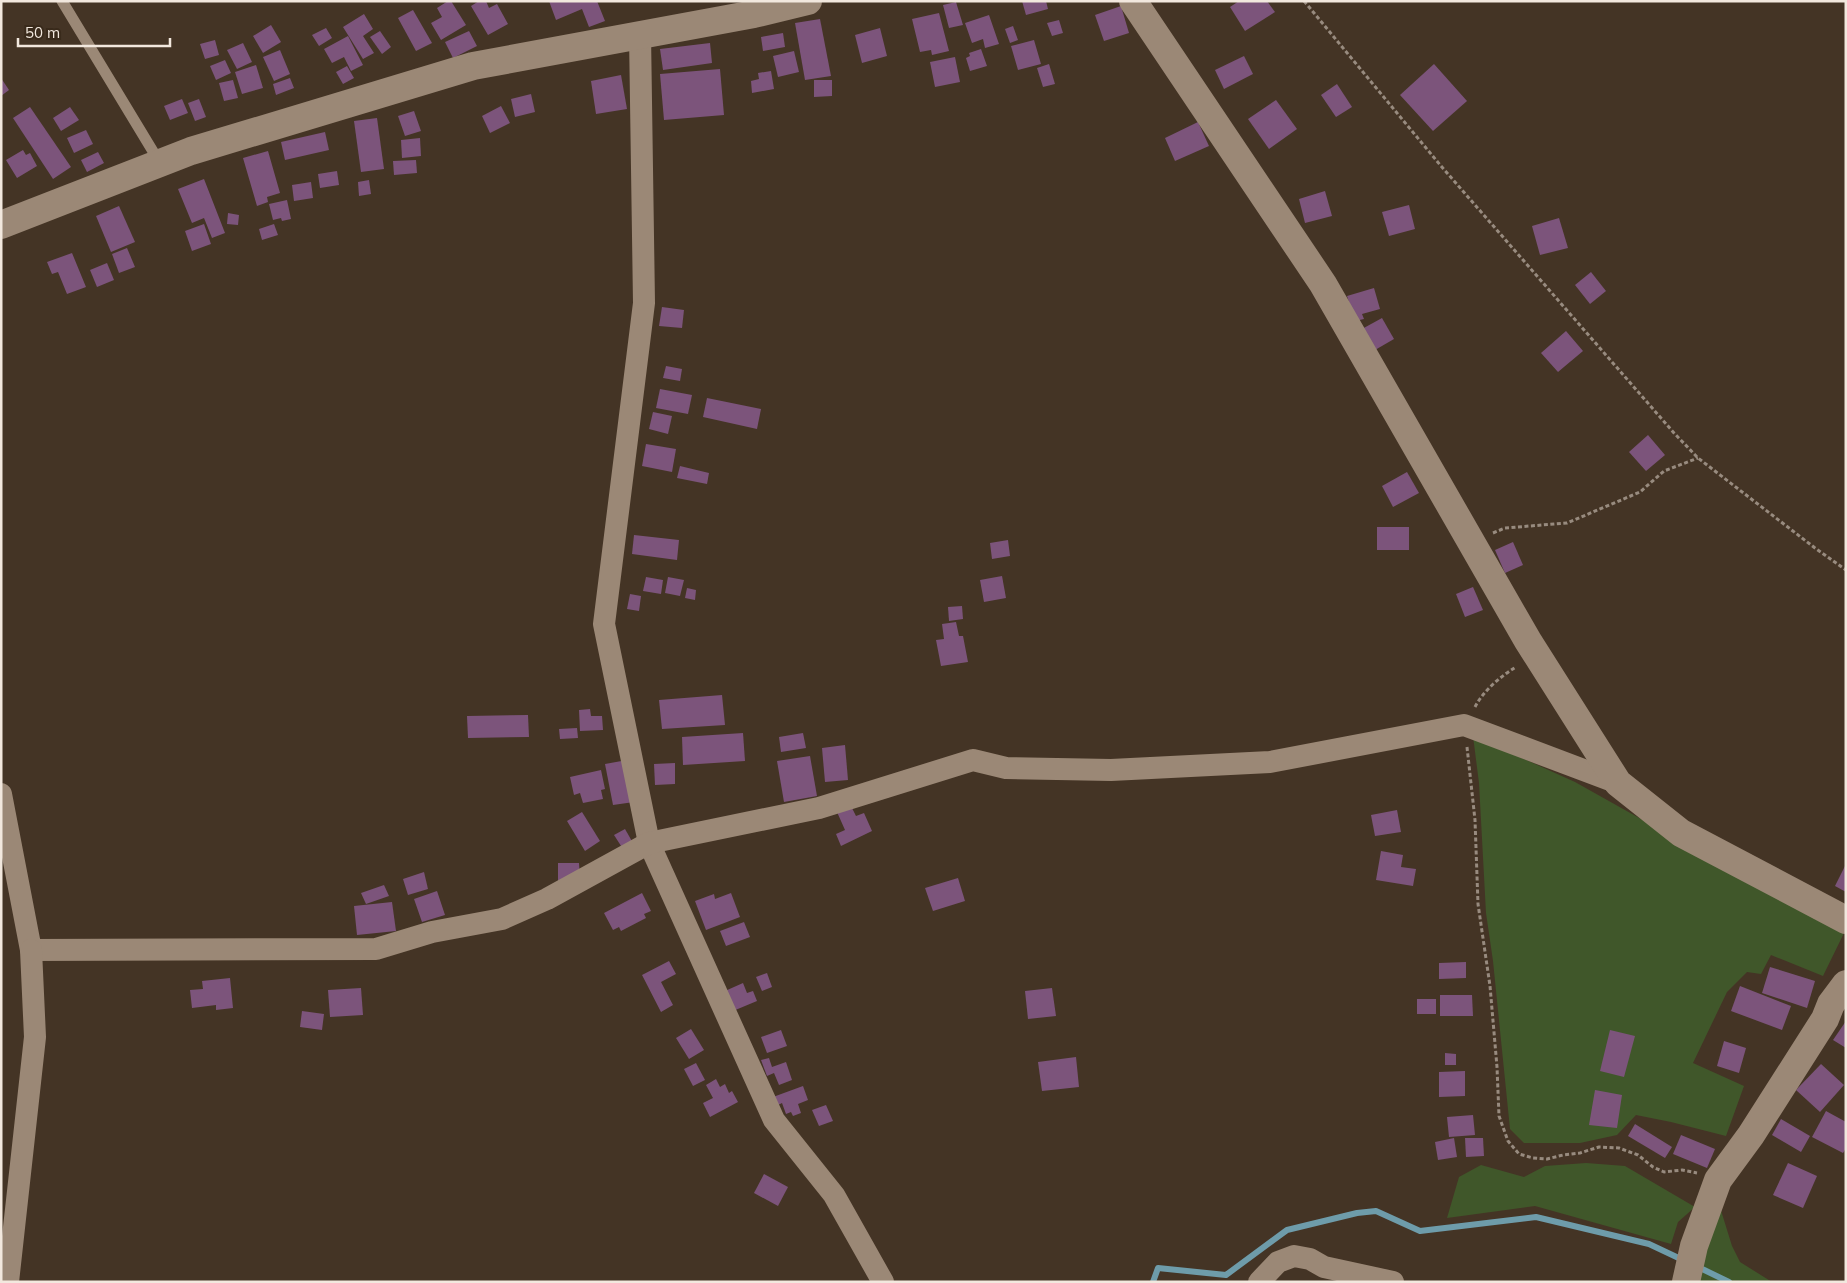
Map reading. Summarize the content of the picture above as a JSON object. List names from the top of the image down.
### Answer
{
  "scale_bar": "50 m"
}
